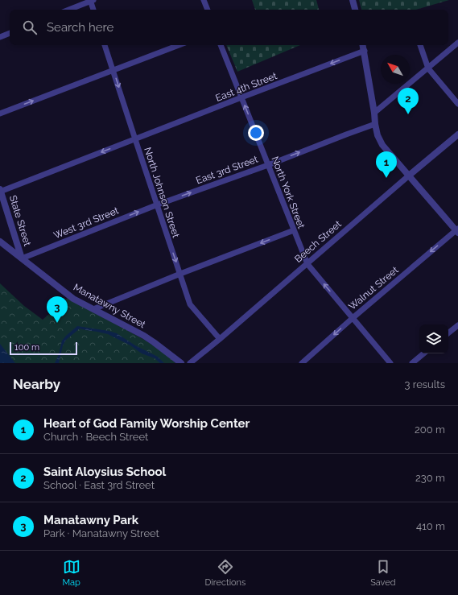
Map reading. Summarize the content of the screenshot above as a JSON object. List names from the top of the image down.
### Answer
{
  "streets": {
    "street": [
      "East 4th Street",
      "East 3rd Street",
      "North Johnson Street",
      "North York Street",
      "State Street",
      "West 3rd Street",
      "Beech Street",
      "Walnut Street",
      "Manatawny Street"
    ]
  },
  "crossings": [
    ["East 4th Street", "North Johnson Street"],
    ["East 4th Street", "North York Street"],
    ["East 4th Street", "State Street"],
    ["East 3rd Street", "North Johnson Street"],
    ["East 3rd Street", "North York Street"],
    ["East 3rd Street", "West 3rd Street"],
    ["North Johnson Street", "West 3rd Street"],
    ["North Johnson Street", "Beech Street"],
    ["North York Street", "Beech Street"],
    ["North York Street", "Walnut Street"],
    ["State Street", "West 3rd Street"],
    ["State Street", "Manatawny Street"],
    ["West 3rd Street", "Manatawny Street"]
  ],
  "one_way": [
    "East 4th Street",
    "East 3rd Street",
    "North Johnson Street",
    "North York Street",
    "West 3rd Street",
    "Walnut Street"
  ],
  "scale_bar": "100 m",
  "north": "top left",
  "page": {
    "search": "Search here",
    "pins": ["2", "1", "3"],
    "scale": "100 m",
    "heading": ["Nearby", "3 results"],
    "list": [
      {
        "mark": "1",
        "name": "Heart of God Family Worship Center",
        "note": "Church · Beech Street",
        "value": "200 m"
      },
      {
        "mark": "2",
        "name": "Saint Aloysius School",
        "note": "School · East 3rd Street",
        "value": "230 m"
      },
      {
        "mark": "3",
        "name": "Manatawny Park",
        "note": "Park · Manatawny Street",
        "value": "410 m"
      }
    ],
    "nav": ["Map", "Directions", "Saved"]
  }
}
